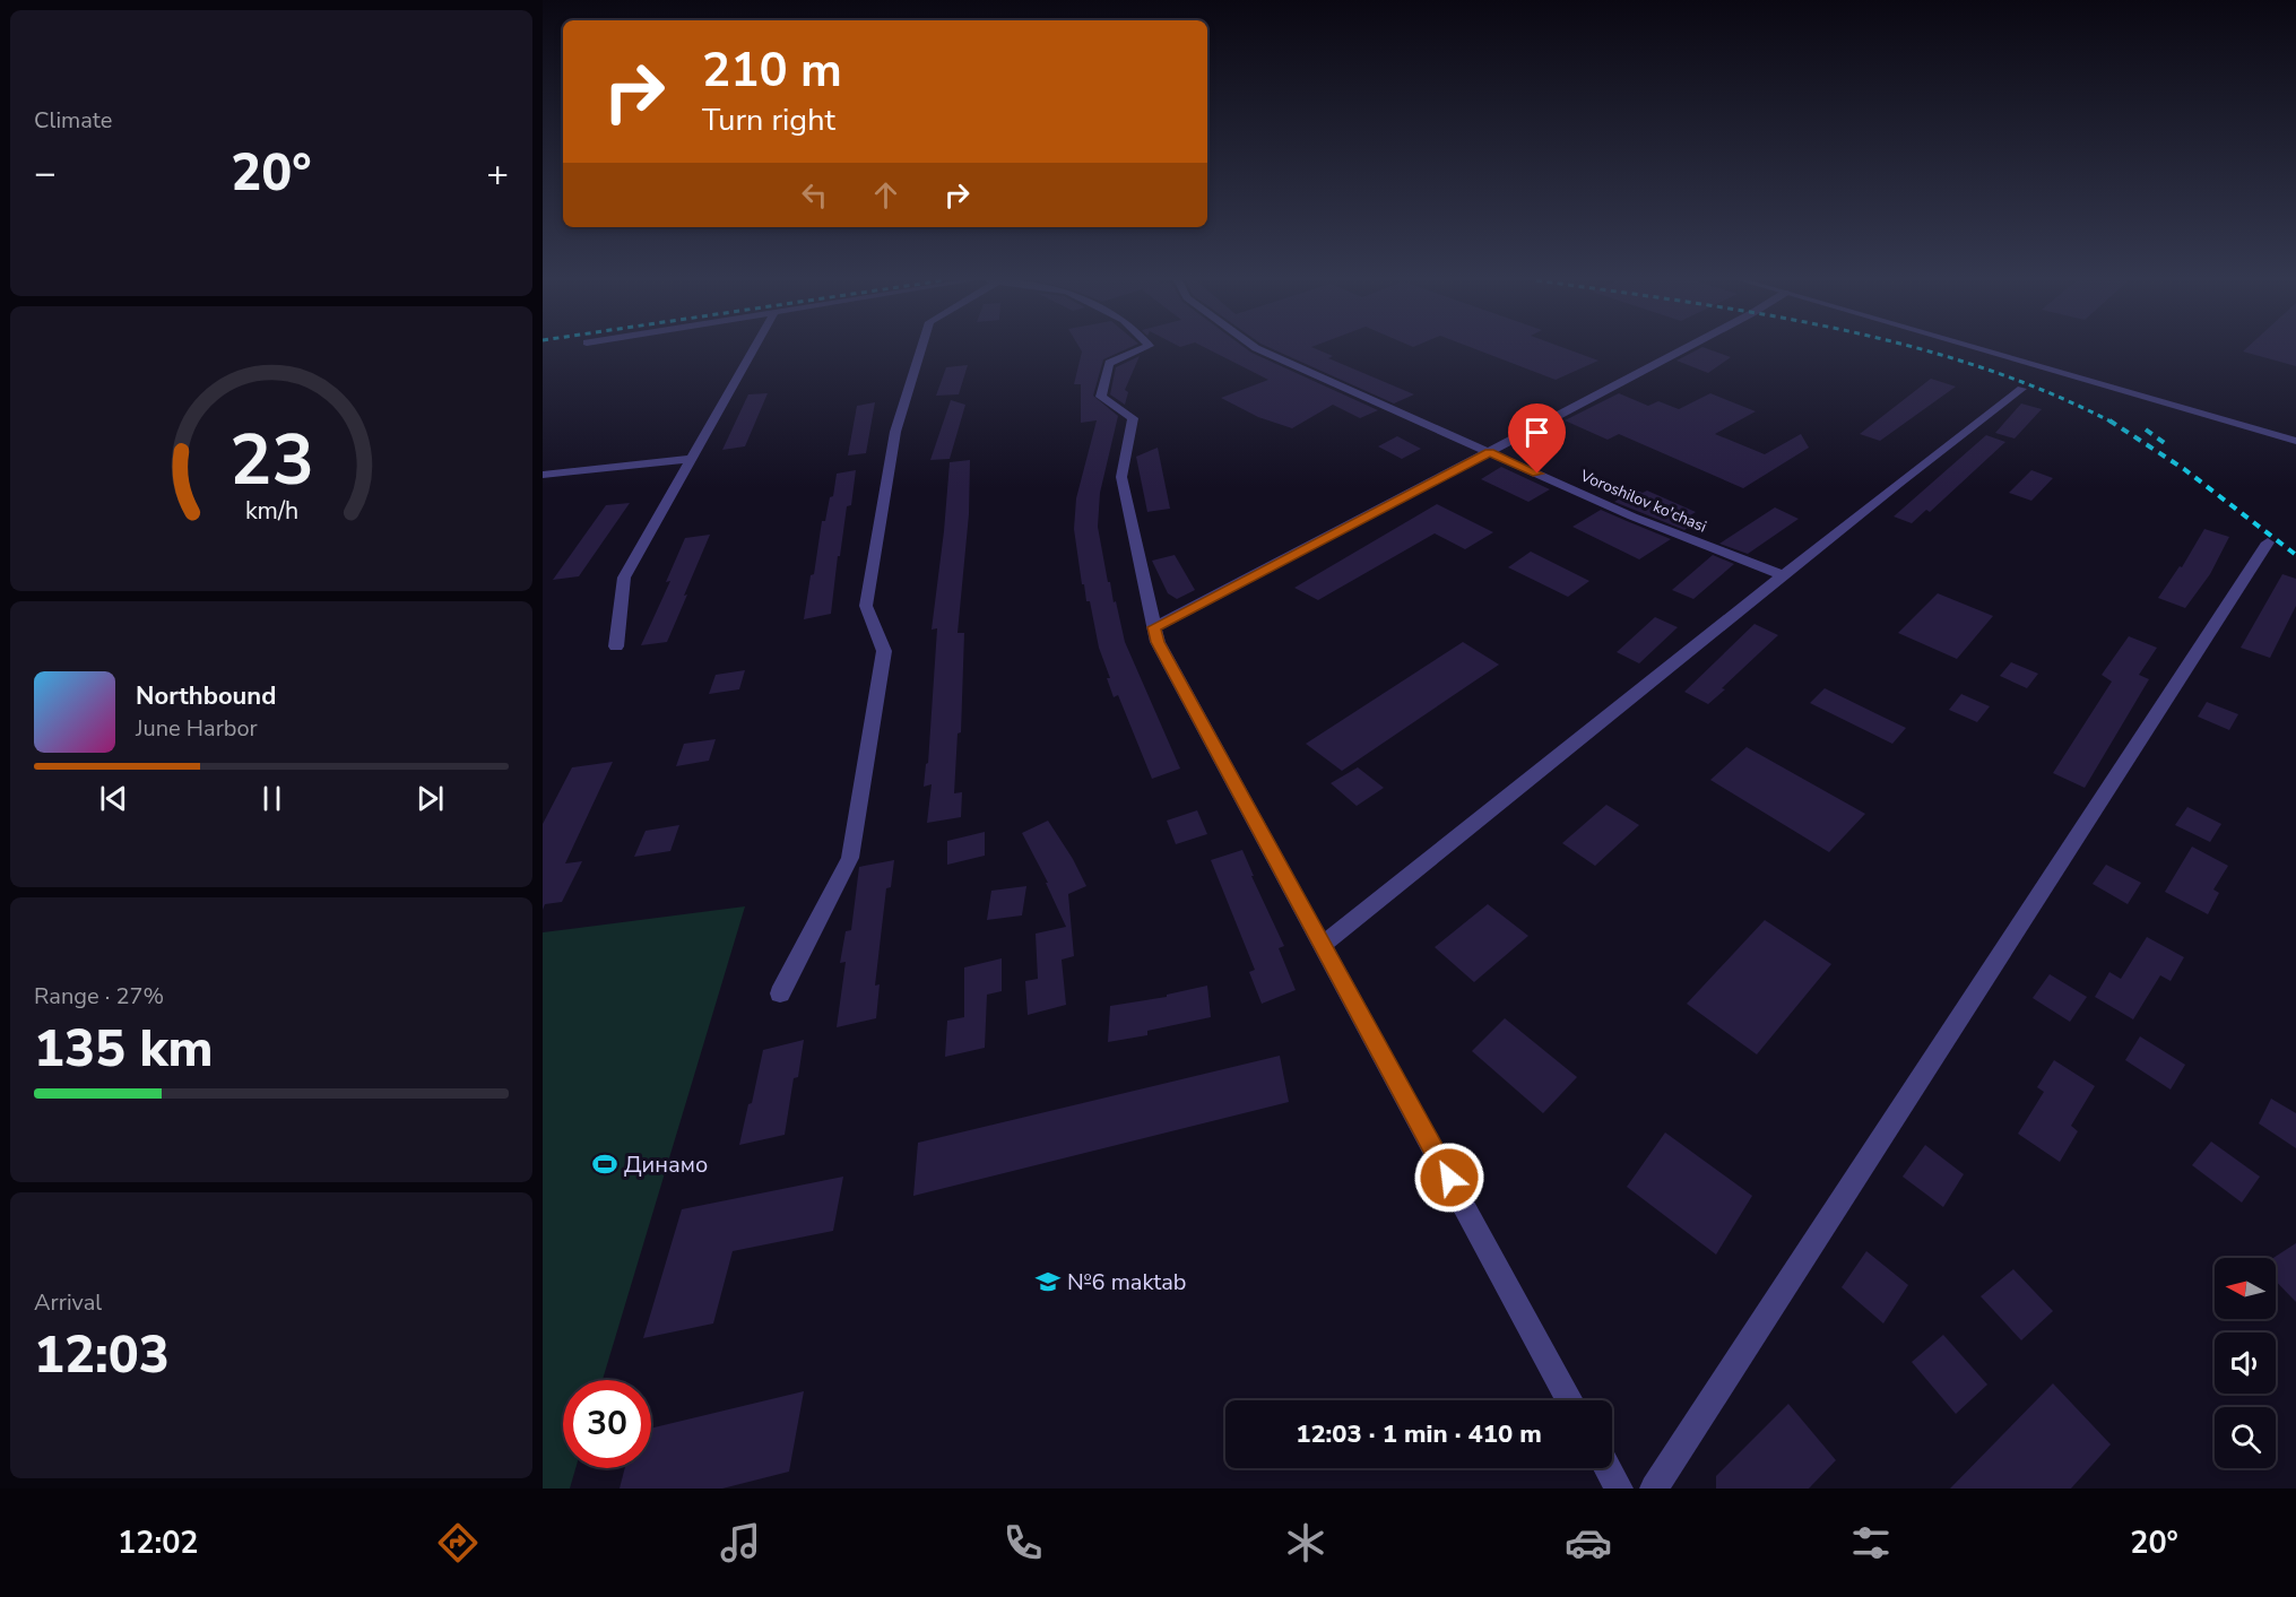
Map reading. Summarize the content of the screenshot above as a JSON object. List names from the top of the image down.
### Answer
{
  "streets": {
    "street": ["Voroshilov ko'chasi"]
  },
  "places": {
    "sports": ["Динамо"],
    "school or university": ["№6 maktab"]
  },
  "north": "left",
  "page": {
    "tile": [
      "Climate",
      ["Range · 27%", "135 km"],
      ["Arrival", "12:03"]
    ],
    "turn": ["210 m", "Turn right"],
    "heat": ["−", "20°", "+"],
    "song": ["Northbound", "June Harbor"],
    "limit": "30",
    "trip": "12:03 · 1 min · 410 m",
    "tabs": ["12:02", "20°"],
    "gauge": ["23", "km/h"]
  }
}
